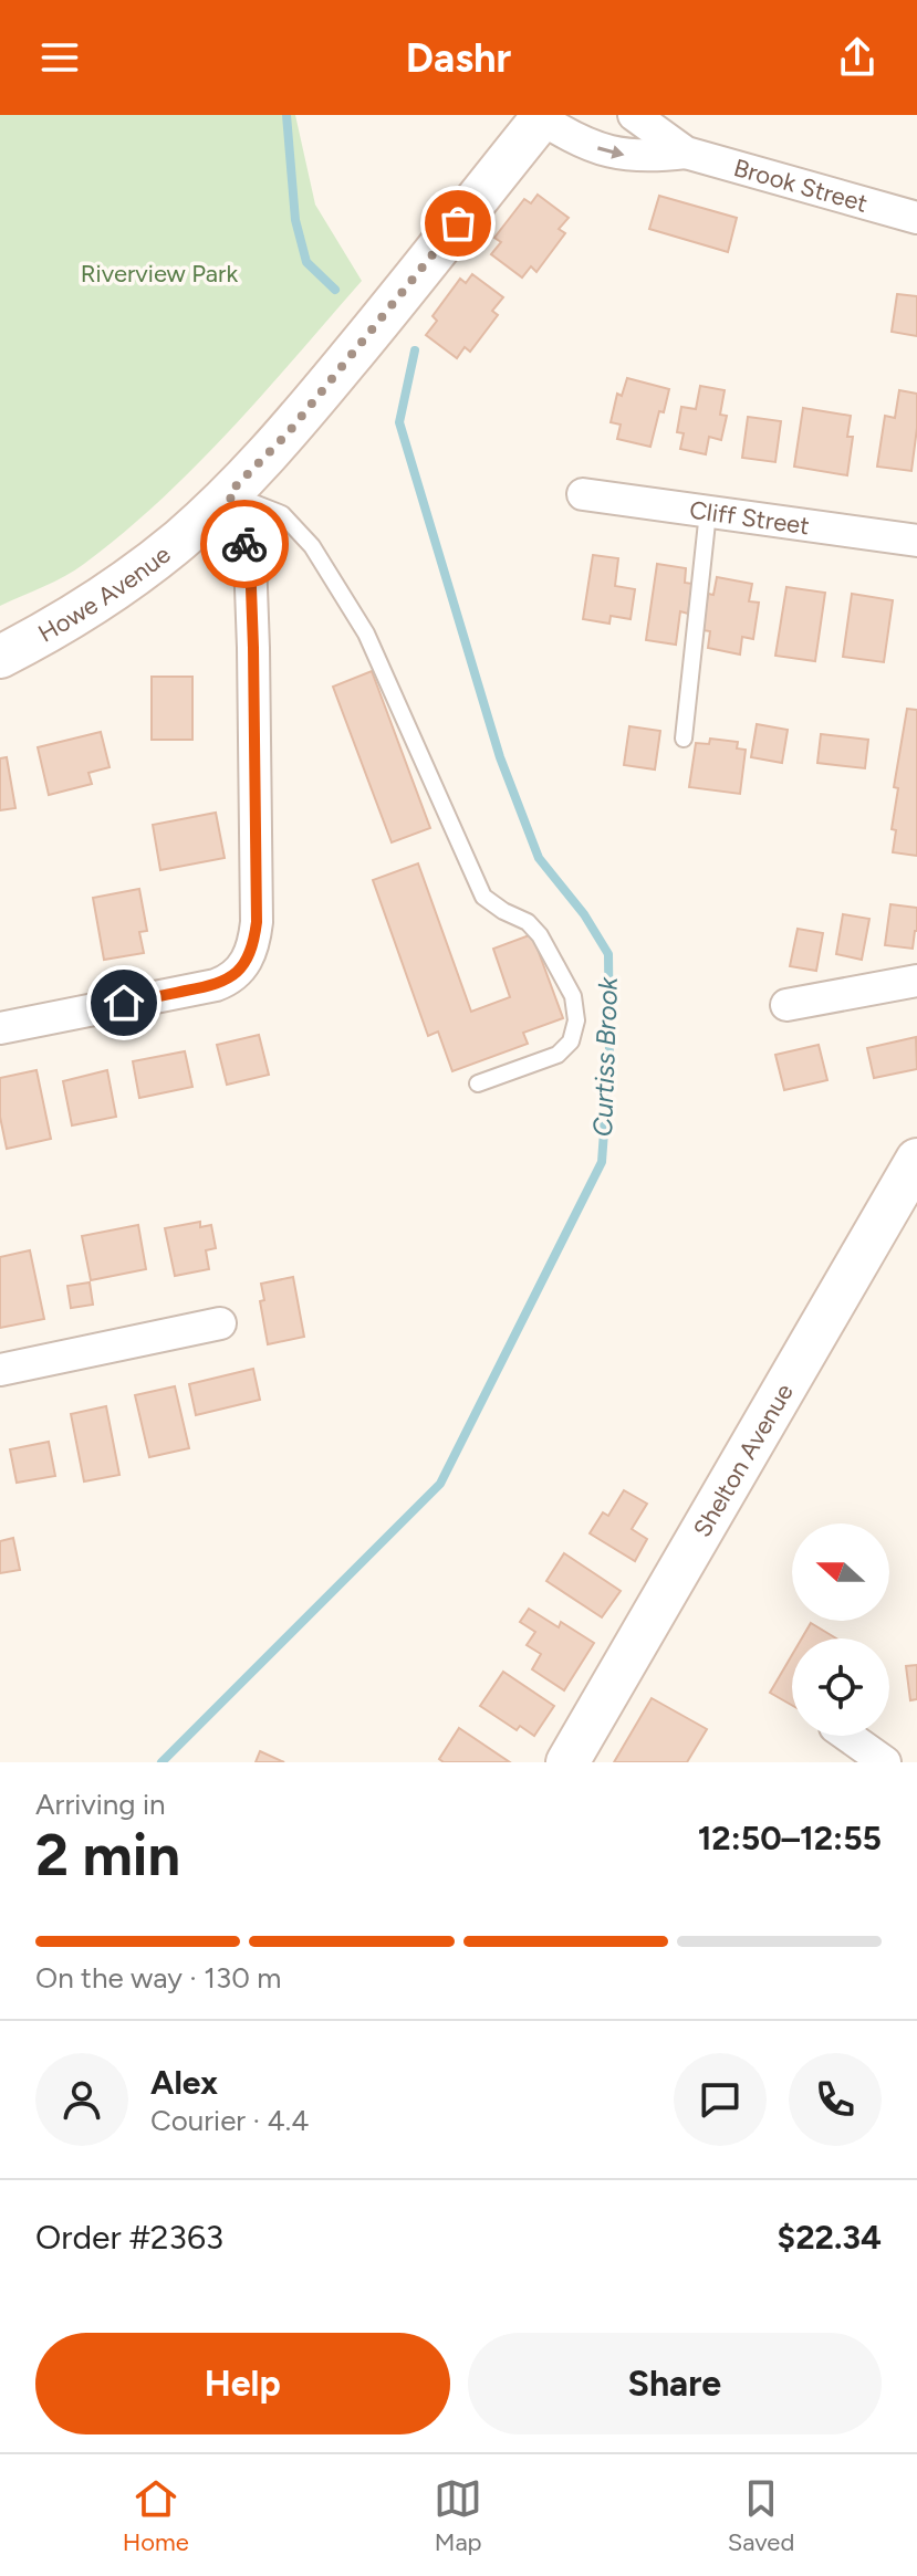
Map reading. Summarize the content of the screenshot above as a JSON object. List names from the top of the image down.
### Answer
{
  "streets": {
    "main road": ["Howe Avenue", "Shelton Avenue"],
    "street": ["Brook Street", "Cliff Street"]
  },
  "crossings": [
    ["Brook Street", "Howe Avenue"]
  ],
  "water": ["Curtiss Brook"],
  "parks": ["Riverview Park"],
  "north": "left",
  "page": {
    "header": "Dashr",
    "heading": ["2 min", "Arriving in", "12:50–12:55"],
    "panel": [
      "Alex",
      "Courier · 4.4",
      "Order #2363",
      "$22.34"
    ],
    "bar": "On the way · 130 m",
    "buttons": ["Help", "Share"],
    "tabs": ["Home", "Map", "Saved"]
  }
}
